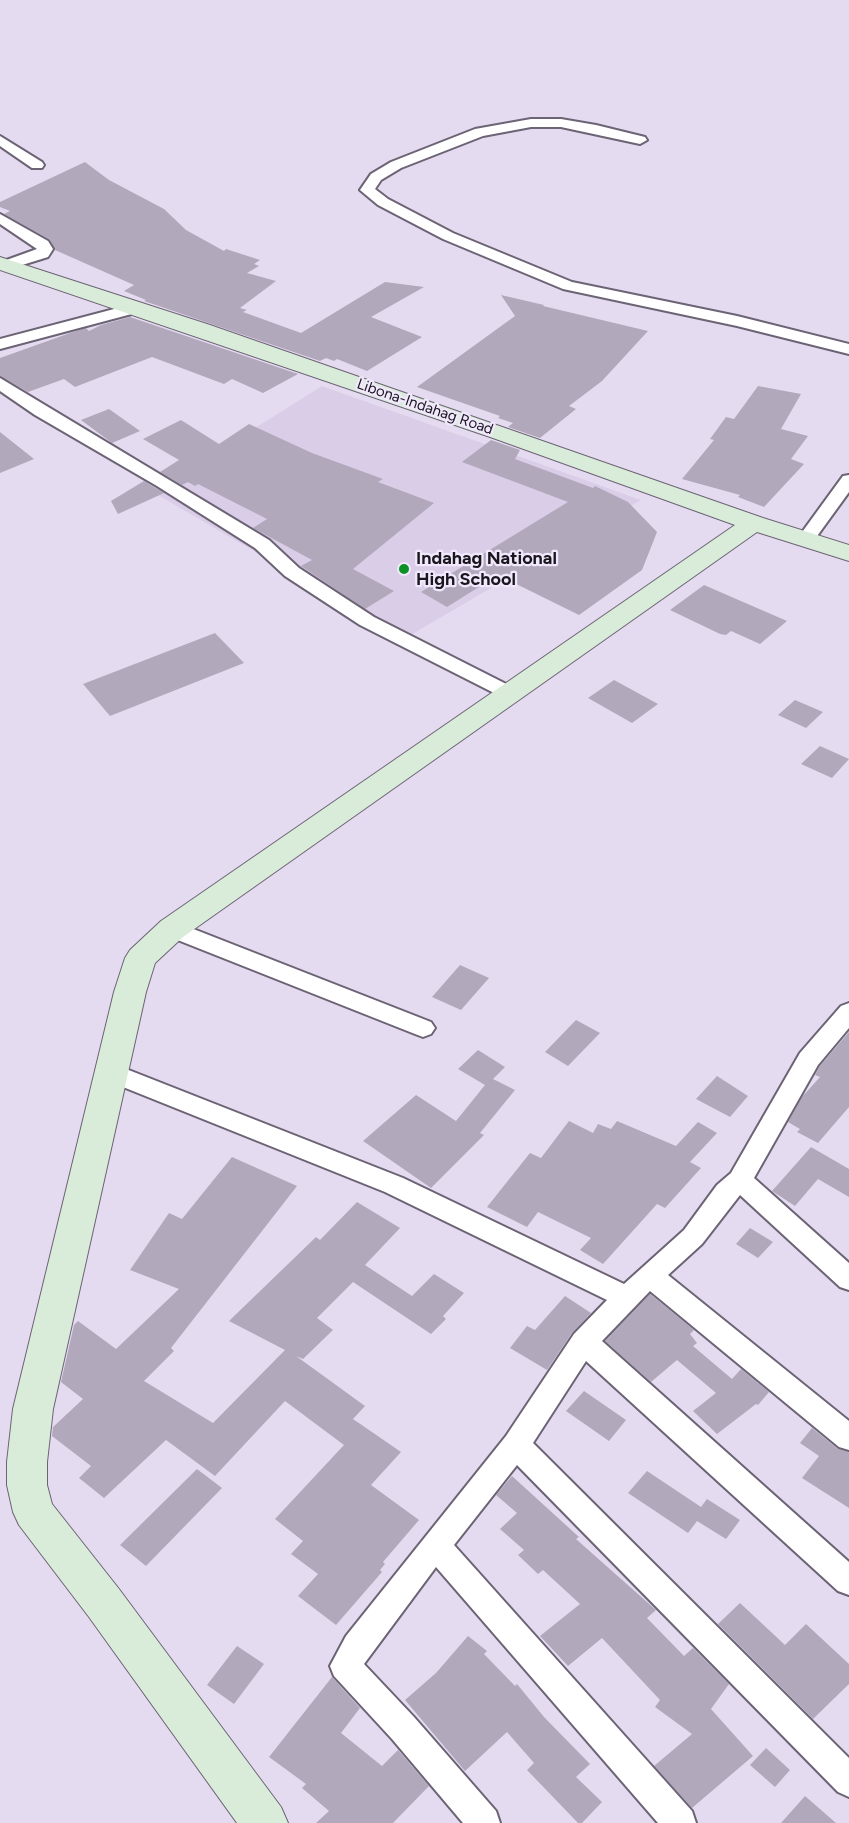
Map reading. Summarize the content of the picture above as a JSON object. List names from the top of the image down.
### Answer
{
  "streets": {
    "main road": ["Libona-Indahag Road"]
  },
  "places": ["Indahag National High School"]
}
